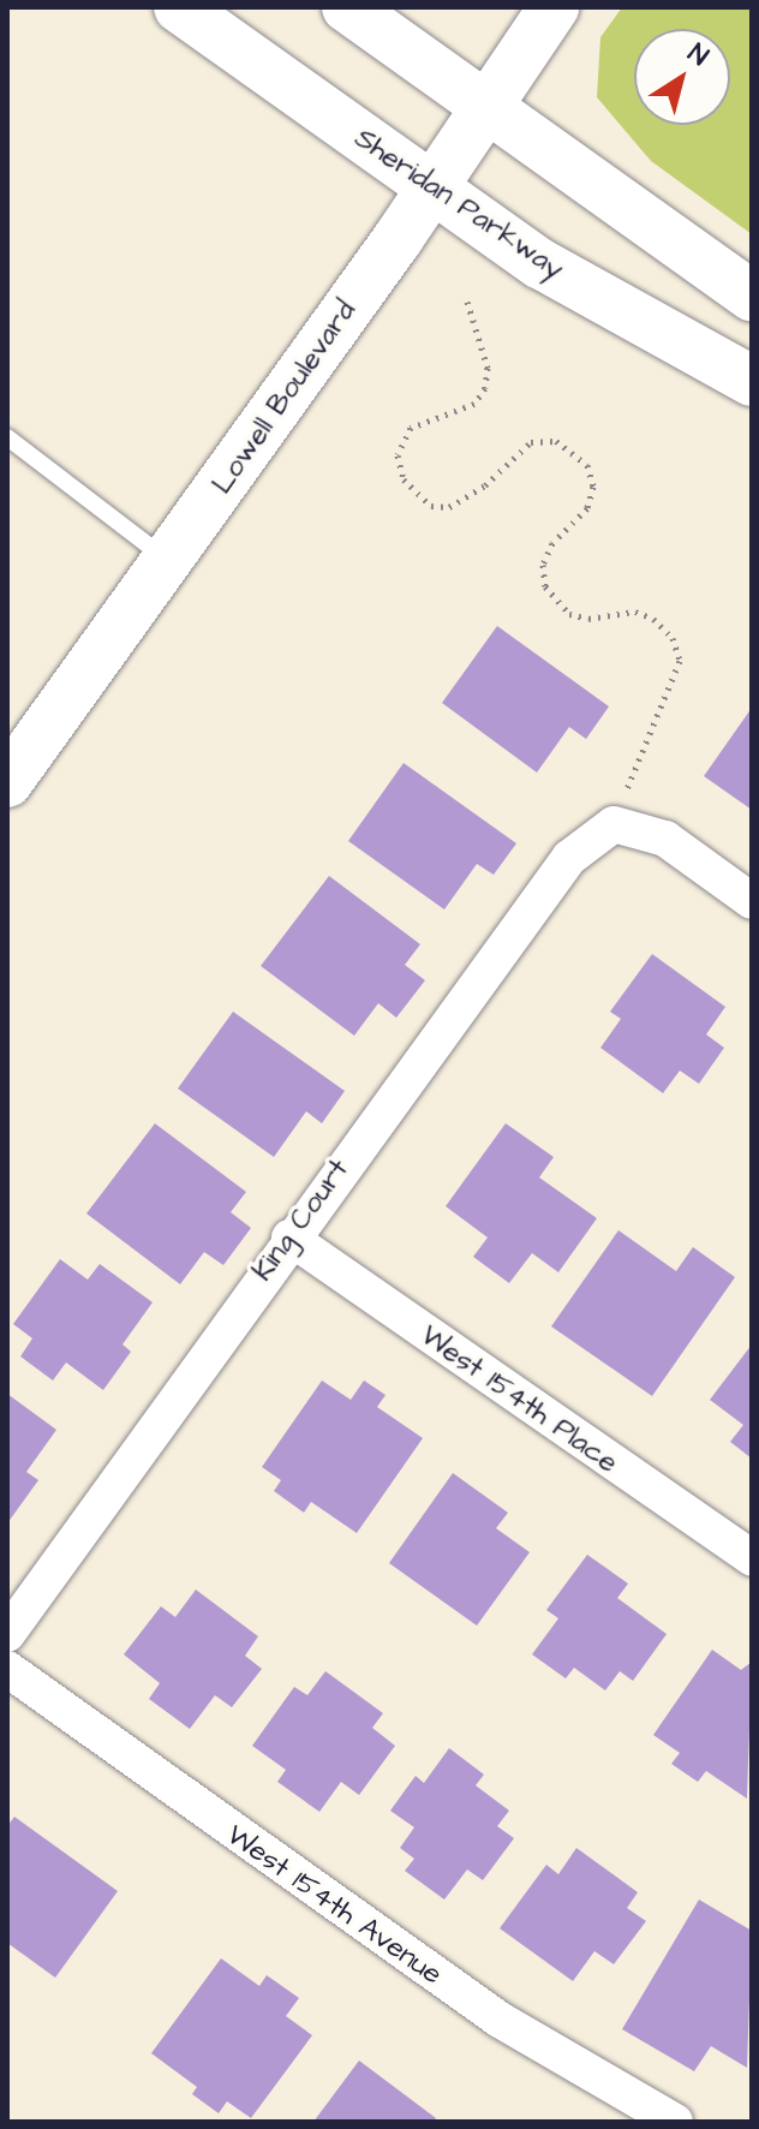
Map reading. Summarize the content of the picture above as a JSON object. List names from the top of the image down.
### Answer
{
  "streets": {
    "main road": ["Sheridan Parkway", "Lowell Boulevard"],
    "street": ["King Court", "West 154th Place", "West 154th Avenue"]
  },
  "crossings": [
    ["Sheridan Parkway", "Lowell Boulevard"],
    ["King Court", "West 154th Place"]
  ],
  "north": "top right"
}
